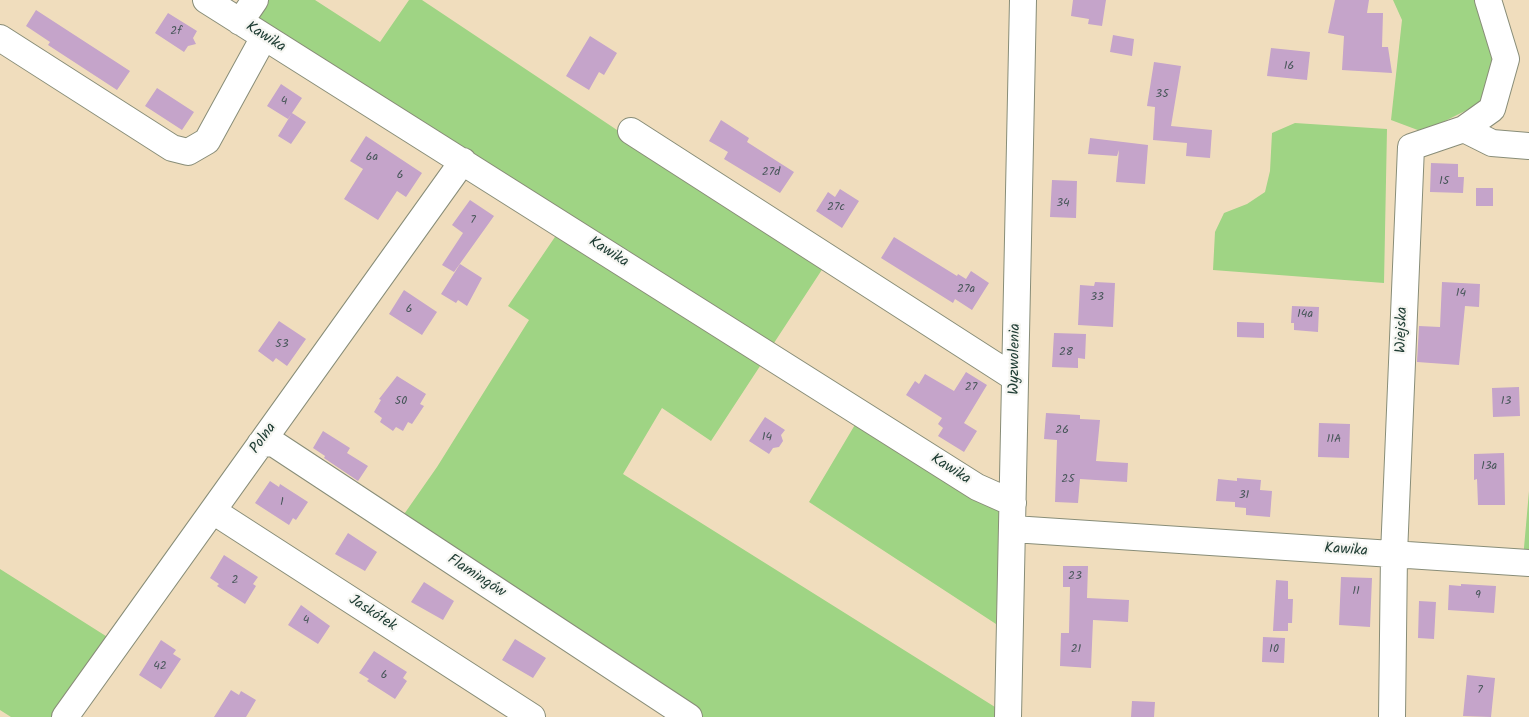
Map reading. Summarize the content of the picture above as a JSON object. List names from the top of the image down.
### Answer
{
  "streets": {
    "street": [
      "Kawika",
      "Wiejska",
      "Wyzwolenia",
      "Polna",
      "Flamingów",
      "Jaskółek"
    ]
  },
  "crossings": [
    ["Kawika", "Wiejska"],
    ["Kawika", "Wyzwolenia"],
    ["Kawika", "Polna"],
    ["Polna", "Flamingów"],
    ["Polna", "Jaskółek"]
  ],
  "house_numbers": [
    "2f",
    "16",
    "35",
    "4",
    "6a",
    "27d",
    "6",
    "15",
    "34",
    "27c",
    "7",
    "27a",
    "14",
    "33",
    "6",
    "14a",
    "53",
    "28",
    "27",
    "50",
    "13",
    "26",
    "14",
    "11A",
    "13a",
    "25",
    "31",
    "1",
    "23",
    "2",
    "11",
    "9",
    "4",
    "21",
    "10",
    "42",
    "6",
    "7"
  ]
}
